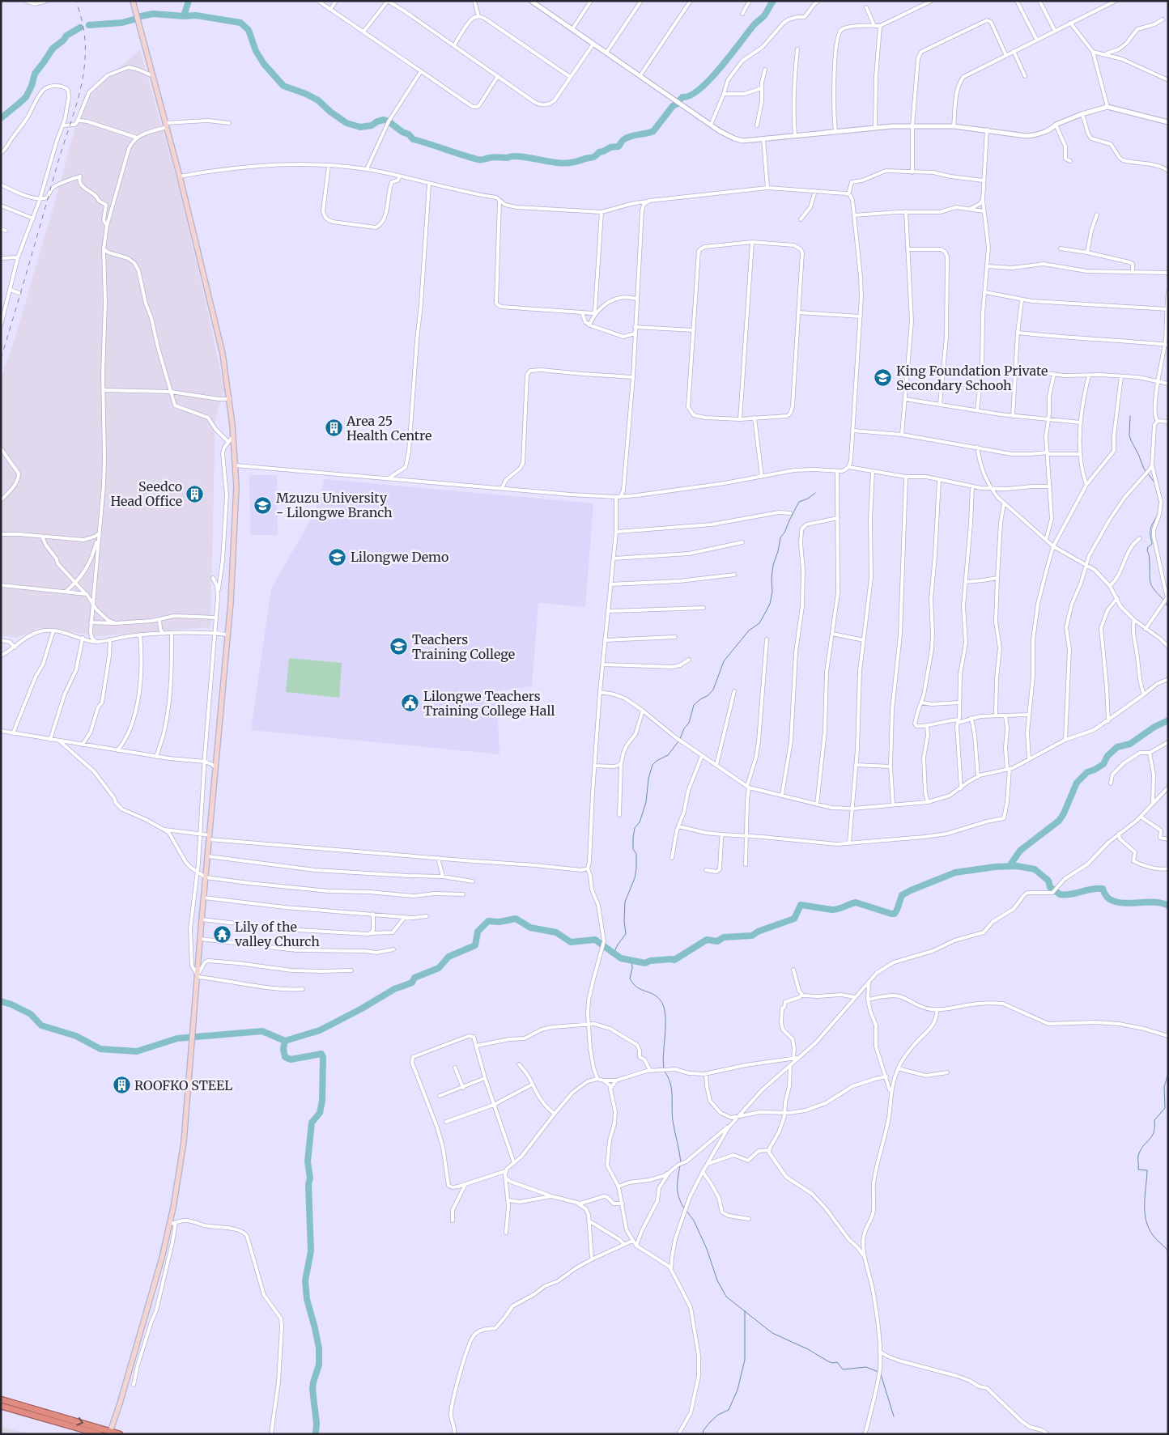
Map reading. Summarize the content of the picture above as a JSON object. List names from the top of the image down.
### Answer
{
  "places": {
    "school or university": [
      "King Foundation Private Secondary Schooh",
      "Mzuzu University - Lilongwe Branch",
      "Lilongwe Demo",
      "Teachers Training College"
    ],
    "building": ["Area 25 Health Centre", "Seedco Head Office", "ROOFKO STEEL"],
    "public building": ["Lilongwe Teachers Training College Hall"],
    "temple": ["Lily of the valley Church"]
  }
}
